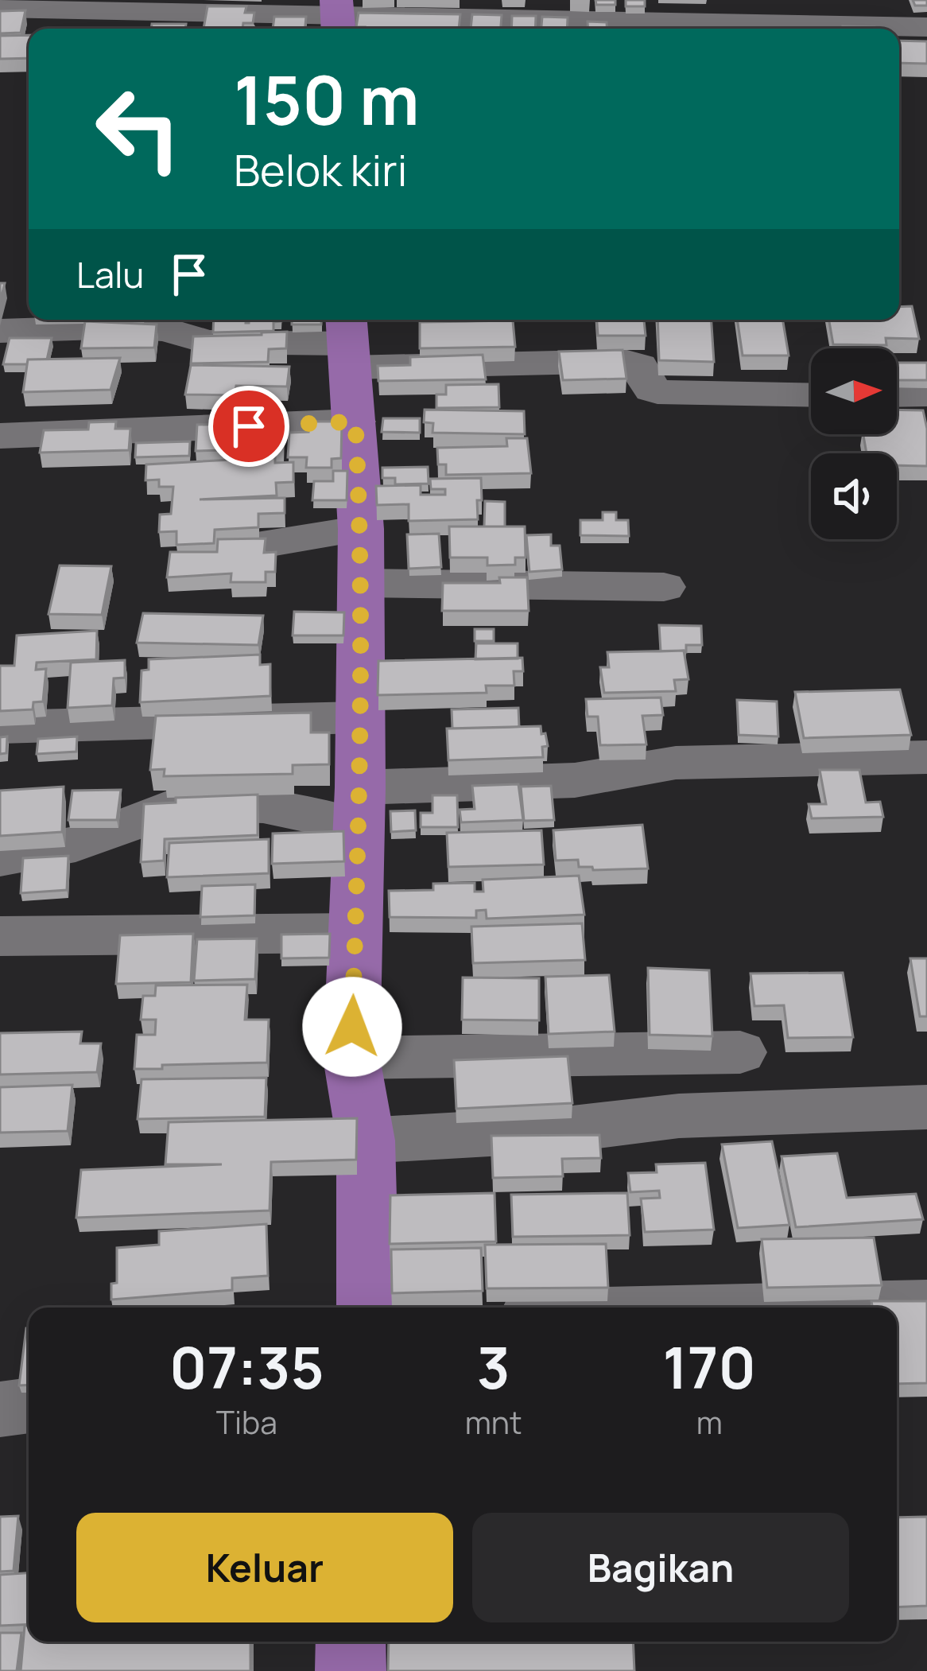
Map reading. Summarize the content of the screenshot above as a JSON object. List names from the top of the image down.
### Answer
{
  "north": "right",
  "page": {
    "turn": ["150 m", "Belok kiri"],
    "then": "Lalu",
    "eta": [
      "07:35",
      "Tiba",
      "3",
      "mnt",
      "170",
      "m"
    ],
    "buttons": ["Keluar", "Bagikan"]
  }
}
